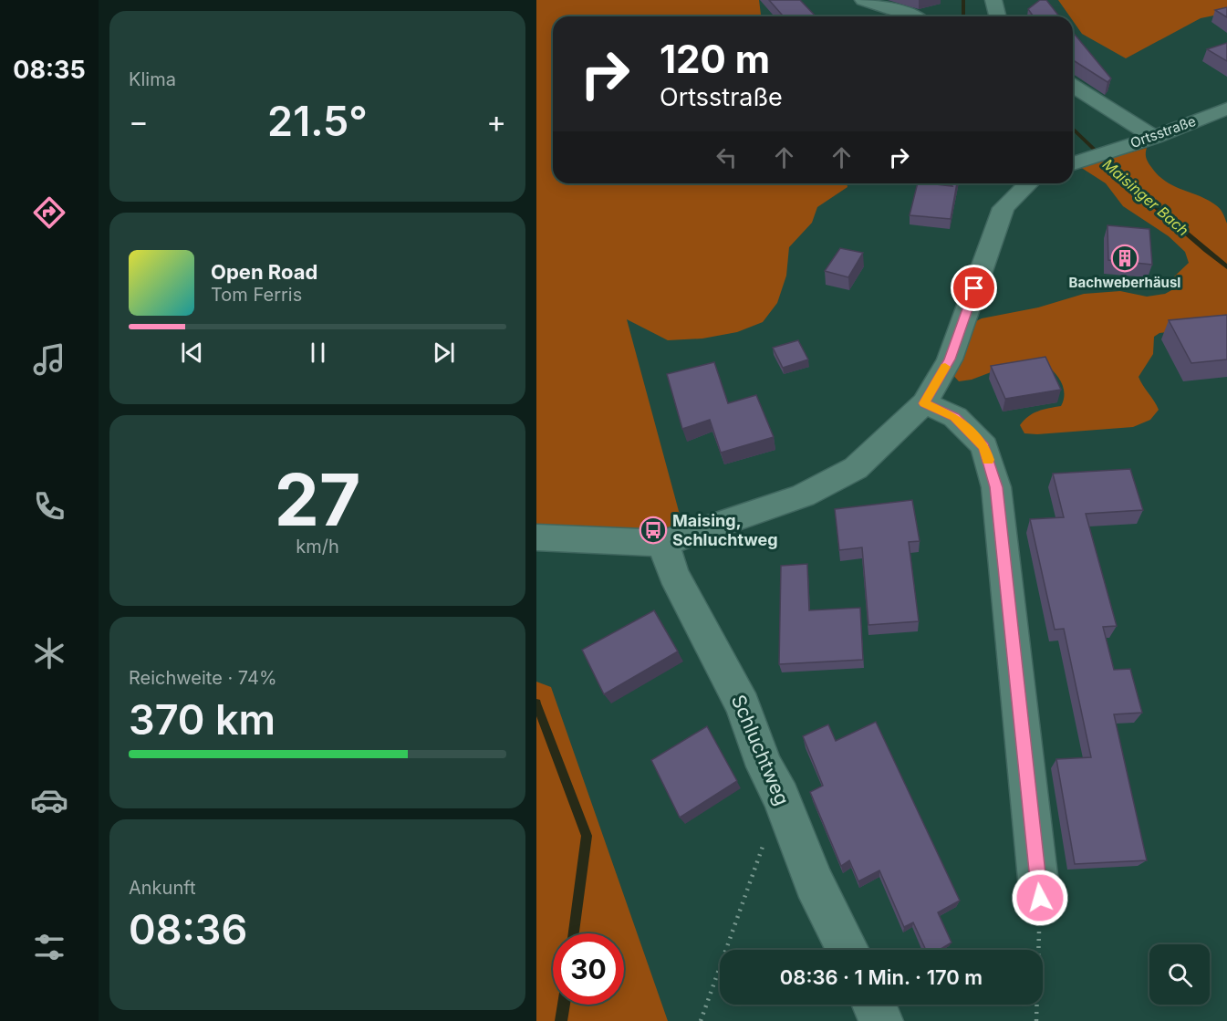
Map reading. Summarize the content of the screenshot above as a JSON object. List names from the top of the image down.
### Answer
{
  "streets": {
    "street": ["Ortsstraße", "Schluchtweg"]
  },
  "water": ["Maisinger Bach"],
  "places": {
    "building": ["Bachweberhäusl"],
    "bus stop": ["Maising, Schluchtweg"]
  },
  "page": {
    "tabs": "08:35",
    "tile": [
      "Klima",
      ["27", "km/h"],
      ["Reichweite · 74%", "370 km"],
      ["Ankunft", "08:36"]
    ],
    "turn": ["120 m", "Ortsstraße"],
    "heat": ["−", "21.5°", "+"],
    "song": ["Open Road", "Tom Ferris"],
    "limit": "30",
    "trip": "08:36 · 1 Min. · 170 m"
  }
}
